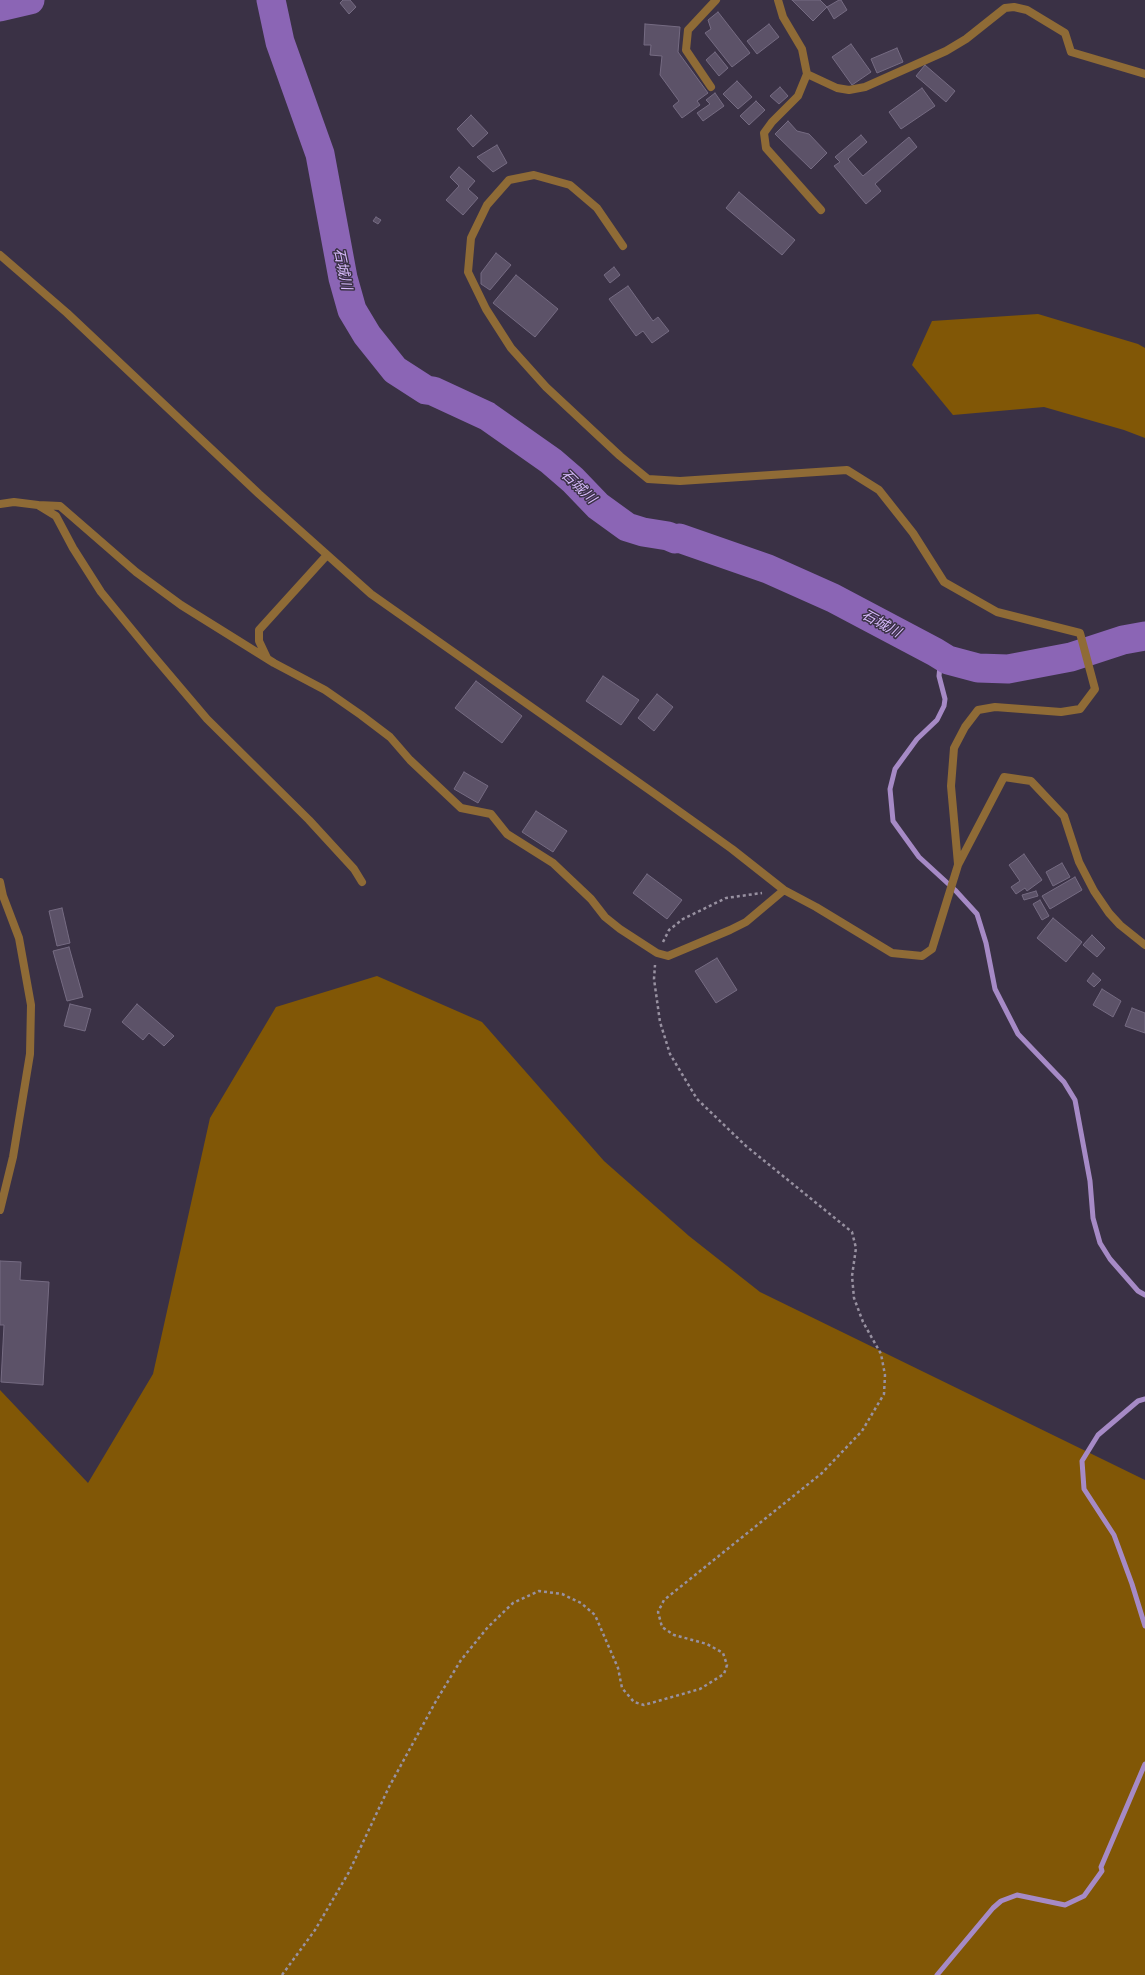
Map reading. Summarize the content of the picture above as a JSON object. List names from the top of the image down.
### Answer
{
  "water": ["石城川"]
}
